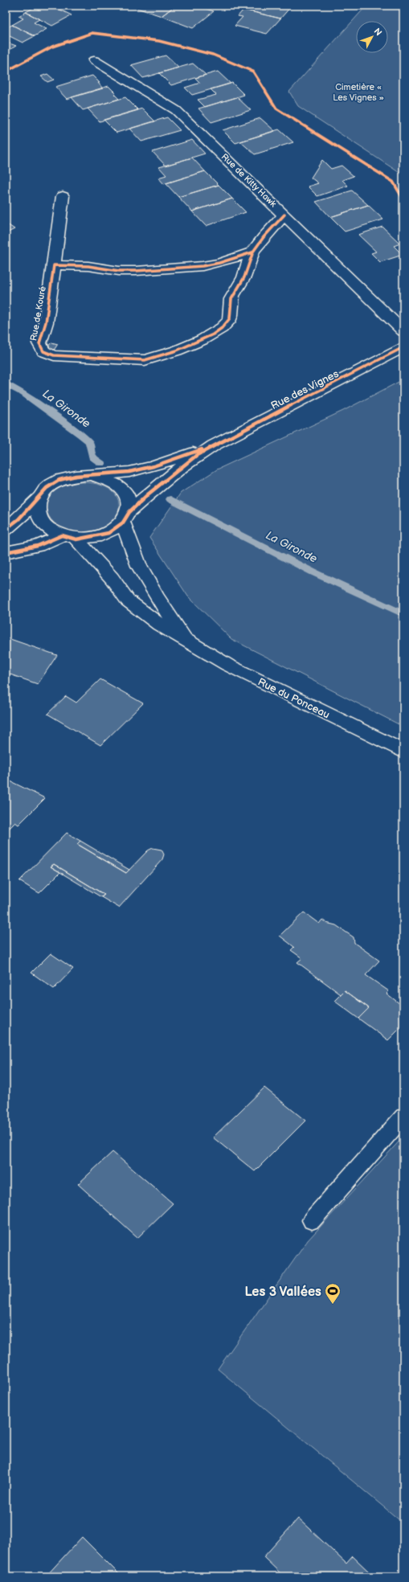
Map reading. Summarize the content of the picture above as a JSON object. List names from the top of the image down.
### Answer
{
  "streets": {
    "street": [
      "Rue de Kitty Hawk",
      "Rue de Kouré",
      "Rue des Vignes",
      "Rue du Ponceau"
    ]
  },
  "crossings": [
    ["Rue de Kitty Hawk", "Rue de Kouré"],
    ["Rue des Vignes", "Rue du Ponceau"]
  ],
  "water": ["La Gironde"],
  "parks": ["Cimetière « Les Vignes »"],
  "places": {
    "sports": ["Les 3 Vallées"]
  },
  "north": "top right"
}
